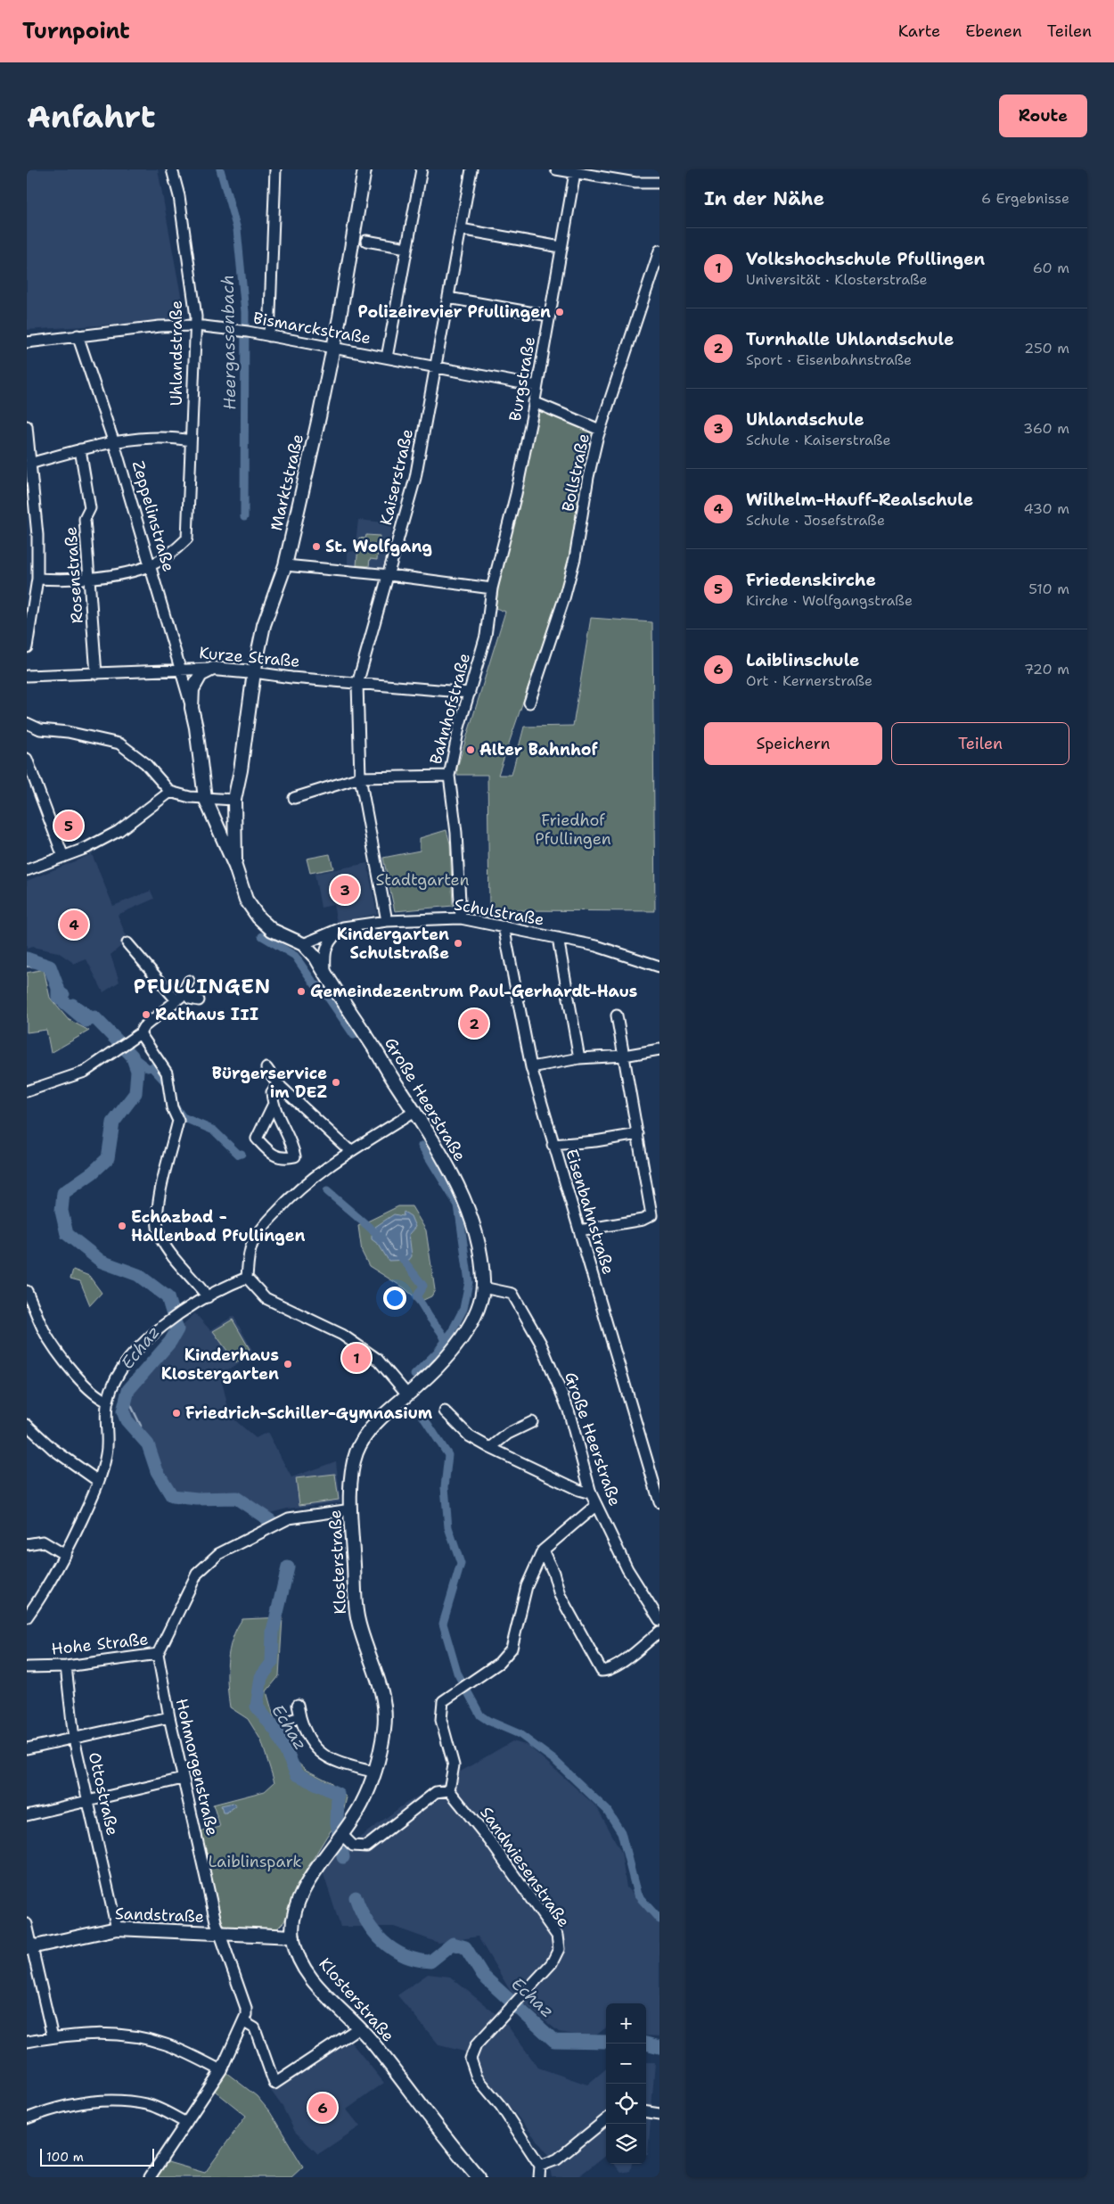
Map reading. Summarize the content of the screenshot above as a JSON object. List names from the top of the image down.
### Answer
{
  "streets": {
    "main road": [
      "Marktstraße",
      "Zeppelinstraße",
      "Kurze Straße",
      "Große Heerstraße",
      "Klosterstraße",
      "Sandstraße"
    ],
    "street": [
      "Bismarckstraße",
      "Uhlandstraße",
      "Burgstraße",
      "Bollstraße",
      "Kaiserstraße",
      "Rosenstraße",
      "Bahnhofstraße",
      "Schulstraße",
      "Eisenbahnstraße",
      "Hohe Straße",
      "Hohmorgenstraße",
      "Ottostraße",
      "Sandwiesenstraße"
    ]
  },
  "crossings": [
    ["Bismarckstraße", "Uhlandstraße"],
    ["Bismarckstraße", "Burgstraße"],
    ["Bismarckstraße", "Kaiserstraße"],
    ["Bismarckstraße", "Marktstraße"],
    ["Bismarckstraße", "Zeppelinstraße"],
    ["Uhlandstraße", "Zeppelinstraße"],
    ["Burgstraße", "Bahnhofstraße"],
    ["Kaiserstraße", "Kurze Straße"],
    ["Kaiserstraße", "Schulstraße"],
    ["Marktstraße", "Zeppelinstraße"],
    ["Marktstraße", "Kurze Straße"],
    ["Zeppelinstraße", "Kurze Straße"],
    ["Rosenstraße", "Kurze Straße"],
    ["Kurze Straße", "Bahnhofstraße"],
    ["Bahnhofstraße", "Schulstraße"],
    ["Schulstraße", "Große Heerstraße"],
    ["Schulstraße", "Eisenbahnstraße"],
    ["Große Heerstraße", "Klosterstraße"],
    ["Klosterstraße", "Hohe Straße"],
    ["Klosterstraße", "Sandstraße"],
    ["Hohe Straße", "Hohmorgenstraße"],
    ["Hohe Straße", "Ottostraße"],
    ["Hohmorgenstraße", "Sandstraße"],
    ["Ottostraße", "Sandstraße"]
  ],
  "districts": ["PFULLINGEN"],
  "water": ["Heergassenbach", "Echaz"],
  "parks": ["Friedhof Pfullingen", "Stadtgarten", "Laiblinspark"],
  "places": [
    "Polizeirevier Pfullingen",
    "St. Wolfgang",
    "Alter Bahnhof",
    "Kindergarten Schulstraße",
    "Gemeindezentrum Paul-Gerhardt-Haus",
    "Rathaus III",
    "Bürgerservice im DEZ",
    "Echazbad - Hallenbad Pfullingen",
    "Kinderhaus Klostergarten",
    "Friedrich-Schiller-Gymnasium"
  ],
  "scale_bar": "100 m",
  "page": {
    "header": "Turnpoint",
    "nav": ["Karte", "Ebenen", "Teilen"],
    "buttons": [
      "Route",
      ["Speichern", "Teilen"]
    ],
    "title": "Anfahrt",
    "heading": ["In der Nähe", "6 Ergebnisse"],
    "list": [
      {
        "mark": "1",
        "name": "Volkshochschule Pfullingen",
        "note": "Universität · Klosterstraße",
        "value": "60 m"
      },
      {
        "mark": "2",
        "name": "Turnhalle Uhlandschule",
        "note": "Sport · Eisenbahnstraße",
        "value": "250 m"
      },
      {
        "mark": "3",
        "name": "Uhlandschule",
        "note": "Schule · Kaiserstraße",
        "value": "360 m"
      },
      {
        "mark": "4",
        "name": "Wilhelm-Hauff-Realschule",
        "note": "Schule · Josefstraße",
        "value": "430 m"
      },
      {
        "mark": "5",
        "name": "Friedenskirche",
        "note": "Kirche · Wolfgangstraße",
        "value": "510 m"
      },
      {
        "mark": "6",
        "name": "Laiblinschule",
        "note": "Ort · Kernerstraße",
        "value": "720 m"
      }
    ],
    "pins": [
      "5",
      "3",
      "4",
      "2",
      "1",
      "6"
    ],
    "map_buttons": ["+", "−"],
    "scale": "100 m"
  }
}
